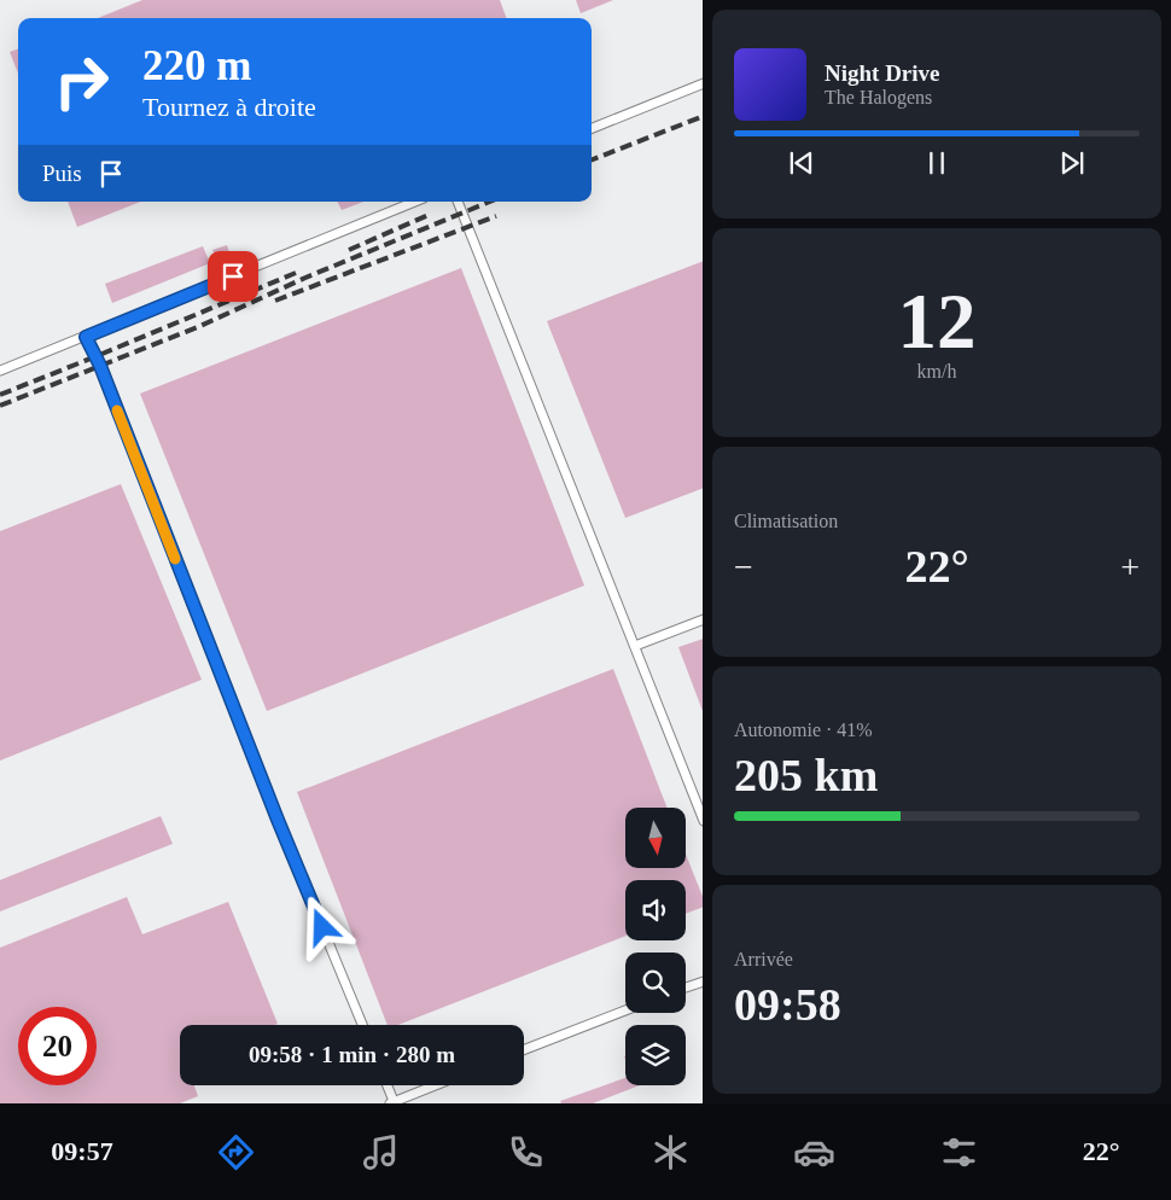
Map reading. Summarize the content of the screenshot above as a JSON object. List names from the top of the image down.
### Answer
{
  "north": "bottom",
  "page": {
    "turn": ["220 m", "Tournez à droite"],
    "song": ["Night Drive", "The Halogens"],
    "then": "Puis",
    "tile": [
      ["12", "km/h"],
      "Climatisation",
      ["Autonomie · 41%", "205 km"],
      ["Arrivée", "09:58"]
    ],
    "heat": ["−", "22°", "+"],
    "limit": "20",
    "trip": "09:58 · 1 min · 280 m",
    "tabs": ["09:57", "22°"]
  }
}
